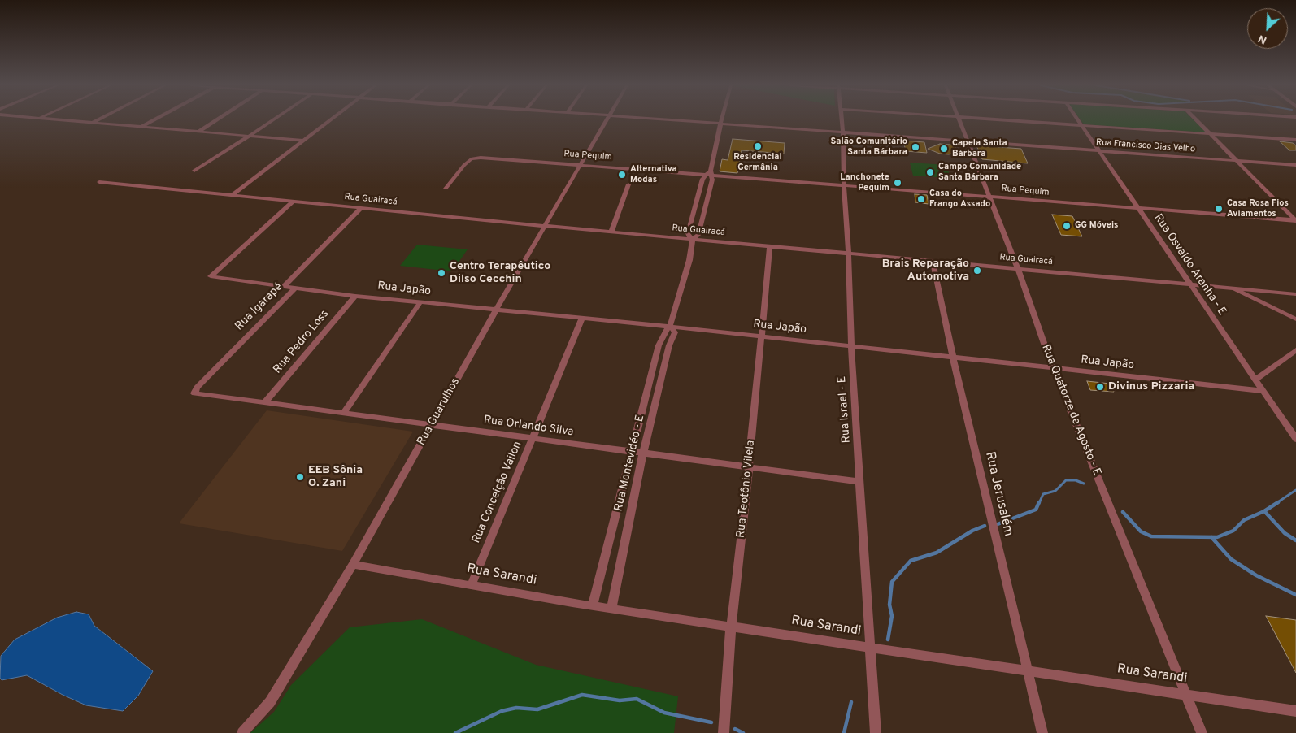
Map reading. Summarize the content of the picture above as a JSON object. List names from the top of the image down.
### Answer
{
  "streets": {
    "street": [
      "Rua Francisco Dias Velho",
      "Rua Pequim",
      "Rua Guairacá",
      "Rua Osvaldo Aranha - E",
      "Rua Japão",
      "Rua Igarapé",
      "Rua Pedro Loss",
      "Rua Israel - E",
      "Rua Quatorze de Agosto - E",
      "Rua Guarulhos",
      "Rua Orlando Silva",
      "Rua Montevidéo - E",
      "Rua Teotônio Vilela",
      "Rua Conceição Vailon",
      "Rua Jerusalém",
      "Rua Sarandi"
    ]
  },
  "crossings": [
    ["Rua Francisco Dias Velho", "Rua Osvaldo Aranha - E"],
    ["Rua Francisco Dias Velho", "Rua Israel - E"],
    ["Rua Francisco Dias Velho", "Rua Quatorze de Agosto - E"],
    ["Rua Francisco Dias Velho", "Rua Montevidéo - E"],
    ["Rua Pequim", "Rua Osvaldo Aranha - E"],
    ["Rua Pequim", "Rua Israel - E"],
    ["Rua Pequim", "Rua Quatorze de Agosto - E"],
    ["Rua Pequim", "Rua Guarulhos"],
    ["Rua Pequim", "Rua Montevidéo - E"],
    ["Rua Guairacá", "Rua Osvaldo Aranha - E"],
    ["Rua Guairacá", "Rua Igarapé"],
    ["Rua Guairacá", "Rua Israel - E"],
    ["Rua Guairacá", "Rua Quatorze de Agosto - E"],
    ["Rua Guairacá", "Rua Guarulhos"],
    ["Rua Guairacá", "Rua Montevidéo - E"],
    ["Rua Guairacá", "Rua Teotônio Vilela"],
    ["Rua Guairacá", "Rua Jerusalém"],
    ["Rua Osvaldo Aranha - E", "Rua Japão"],
    ["Rua Japão", "Rua Igarapé"],
    ["Rua Japão", "Rua Pedro Loss"],
    ["Rua Japão", "Rua Israel - E"],
    ["Rua Japão", "Rua Quatorze de Agosto - E"],
    ["Rua Japão", "Rua Guarulhos"],
    ["Rua Japão", "Rua Montevidéo - E"],
    ["Rua Japão", "Rua Teotônio Vilela"],
    ["Rua Japão", "Rua Conceição Vailon"],
    ["Rua Japão", "Rua Jerusalém"],
    ["Rua Igarapé", "Rua Orlando Silva"],
    ["Rua Pedro Loss", "Rua Orlando Silva"],
    ["Rua Israel - E", "Rua Orlando Silva"],
    ["Rua Israel - E", "Rua Sarandi"],
    ["Rua Quatorze de Agosto - E", "Rua Sarandi"],
    ["Rua Guarulhos", "Rua Orlando Silva"],
    ["Rua Guarulhos", "Rua Sarandi"],
    ["Rua Orlando Silva", "Rua Montevidéo - E"],
    ["Rua Orlando Silva", "Rua Teotônio Vilela"],
    ["Rua Orlando Silva", "Rua Conceição Vailon"],
    ["Rua Montevidéo - E", "Rua Sarandi"],
    ["Rua Teotônio Vilela", "Rua Sarandi"],
    ["Rua Conceição Vailon", "Rua Sarandi"],
    ["Rua Jerusalém", "Rua Sarandi"]
  ],
  "places": [
    "Residencial Germânia",
    "Salão Comunitário Santa Bárbara",
    "Capela Santa Bárbara",
    "Campo Comunidade Santa Bárbara",
    "Alternativa Modas",
    "Lanchonete Pequim",
    "Casa do Frango Assado",
    "Casa Rosa Fios Aviamentos",
    "GG Móveis",
    "Brais Reparação Automotiva",
    "Centro Terapêutico Dilso Cecchin",
    "Divinus Pizzaria",
    "EEB Sônia O. Zani"
  ],
  "north": "bottom left"
}
